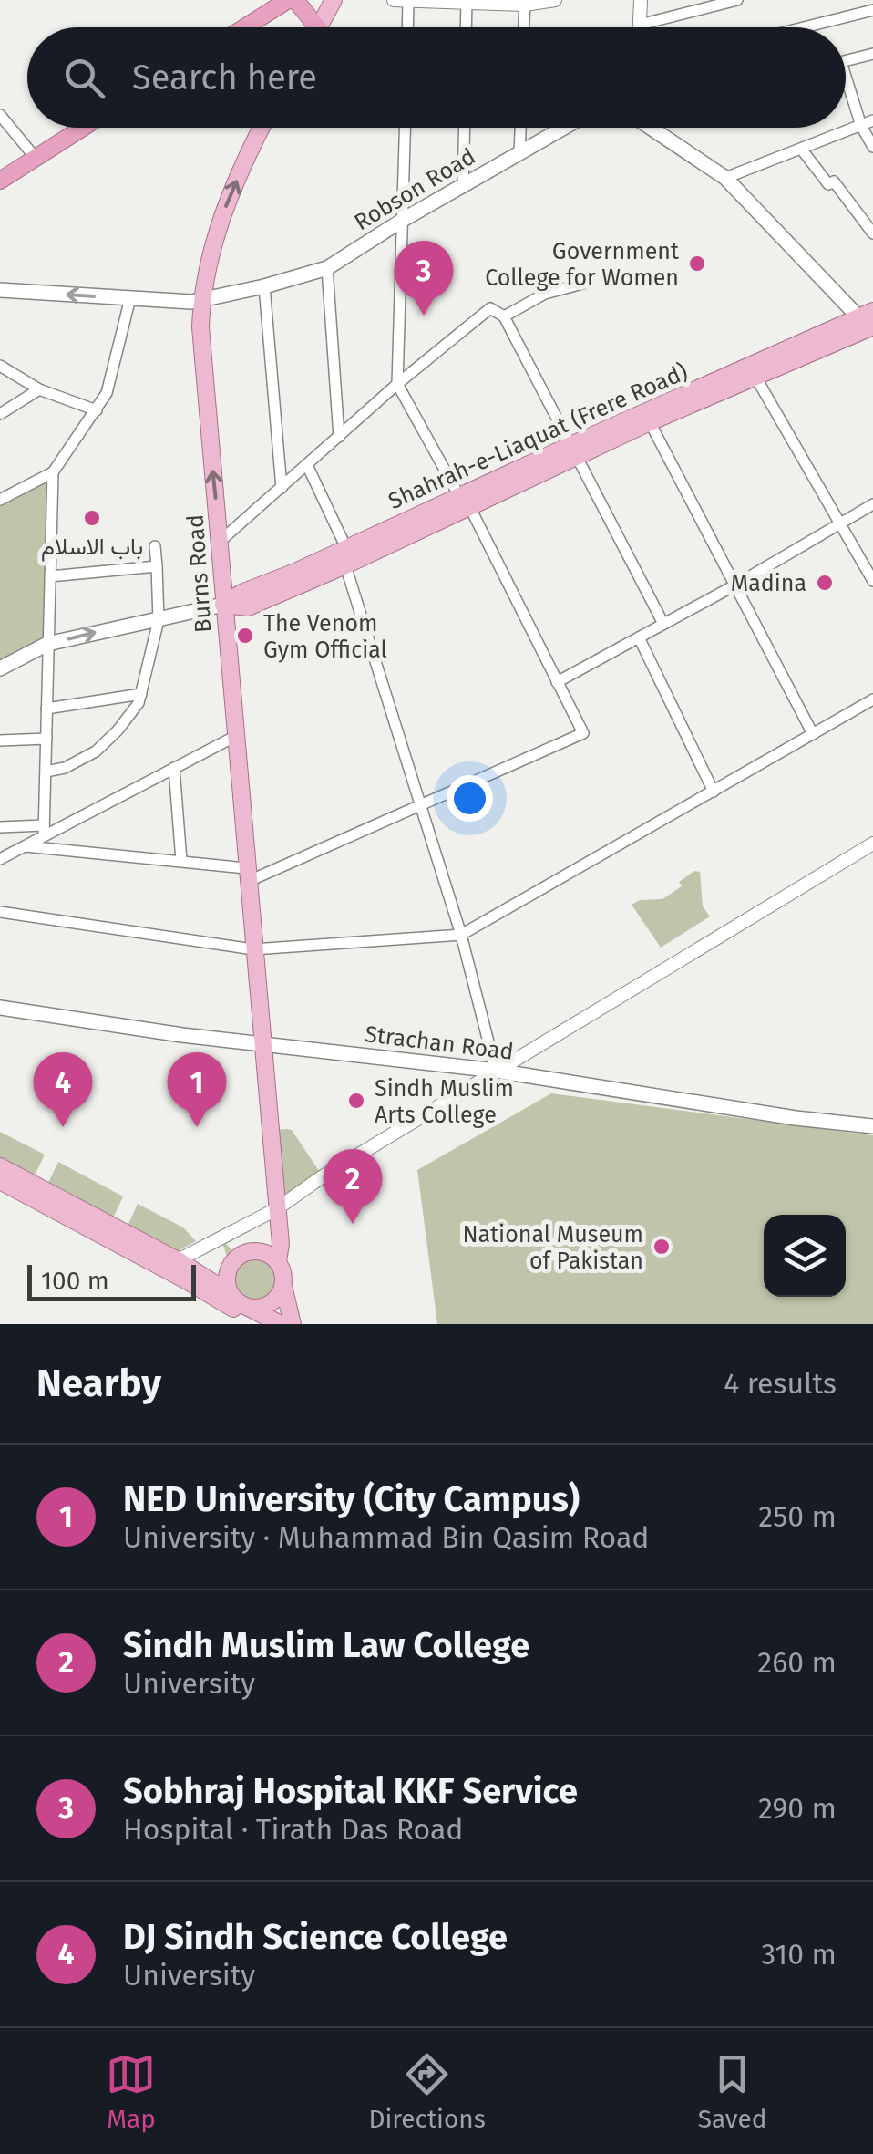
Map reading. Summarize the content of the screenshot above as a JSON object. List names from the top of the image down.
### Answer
{
  "streets": {
    "main road": [
      "Robson Road",
      "Shahrah-e-Liaquat (Frere Road)",
      "Burns Road",
      "Strachan Road"
    ]
  },
  "crossings": [
    ["Robson Road", "Burns Road"],
    ["Shahrah-e-Liaquat (Frere Road)", "Burns Road"],
    ["Burns Road", "Strachan Road"]
  ],
  "one_way": ["Burns Road"],
  "places": [
    "Government College for Women",
    "باب الاسلام",
    "Madina",
    "The Venom Gym Official",
    "Sindh Muslim Arts College",
    "National Museum of Pakistan"
  ],
  "scale_bar": "100 m",
  "page": {
    "search": "Search here",
    "pins": [
      "3",
      "1",
      "4",
      "2"
    ],
    "scale": "100 m",
    "heading": ["Nearby", "4 results"],
    "list": [
      {
        "mark": "1",
        "name": "NED University (City Campus)",
        "note": "University · Muhammad Bin Qasim Road",
        "value": "250 m"
      },
      {
        "mark": "2",
        "name": "Sindh Muslim Law College",
        "note": "University",
        "value": "260 m"
      },
      {
        "mark": "3",
        "name": "Sobhraj Hospital KKF Service",
        "note": "Hospital · Tirath Das Road",
        "value": "290 m"
      },
      {
        "mark": "4",
        "name": "DJ Sindh Science College",
        "note": "University",
        "value": "310 m"
      }
    ],
    "nav": ["Map", "Directions", "Saved"]
  }
}
